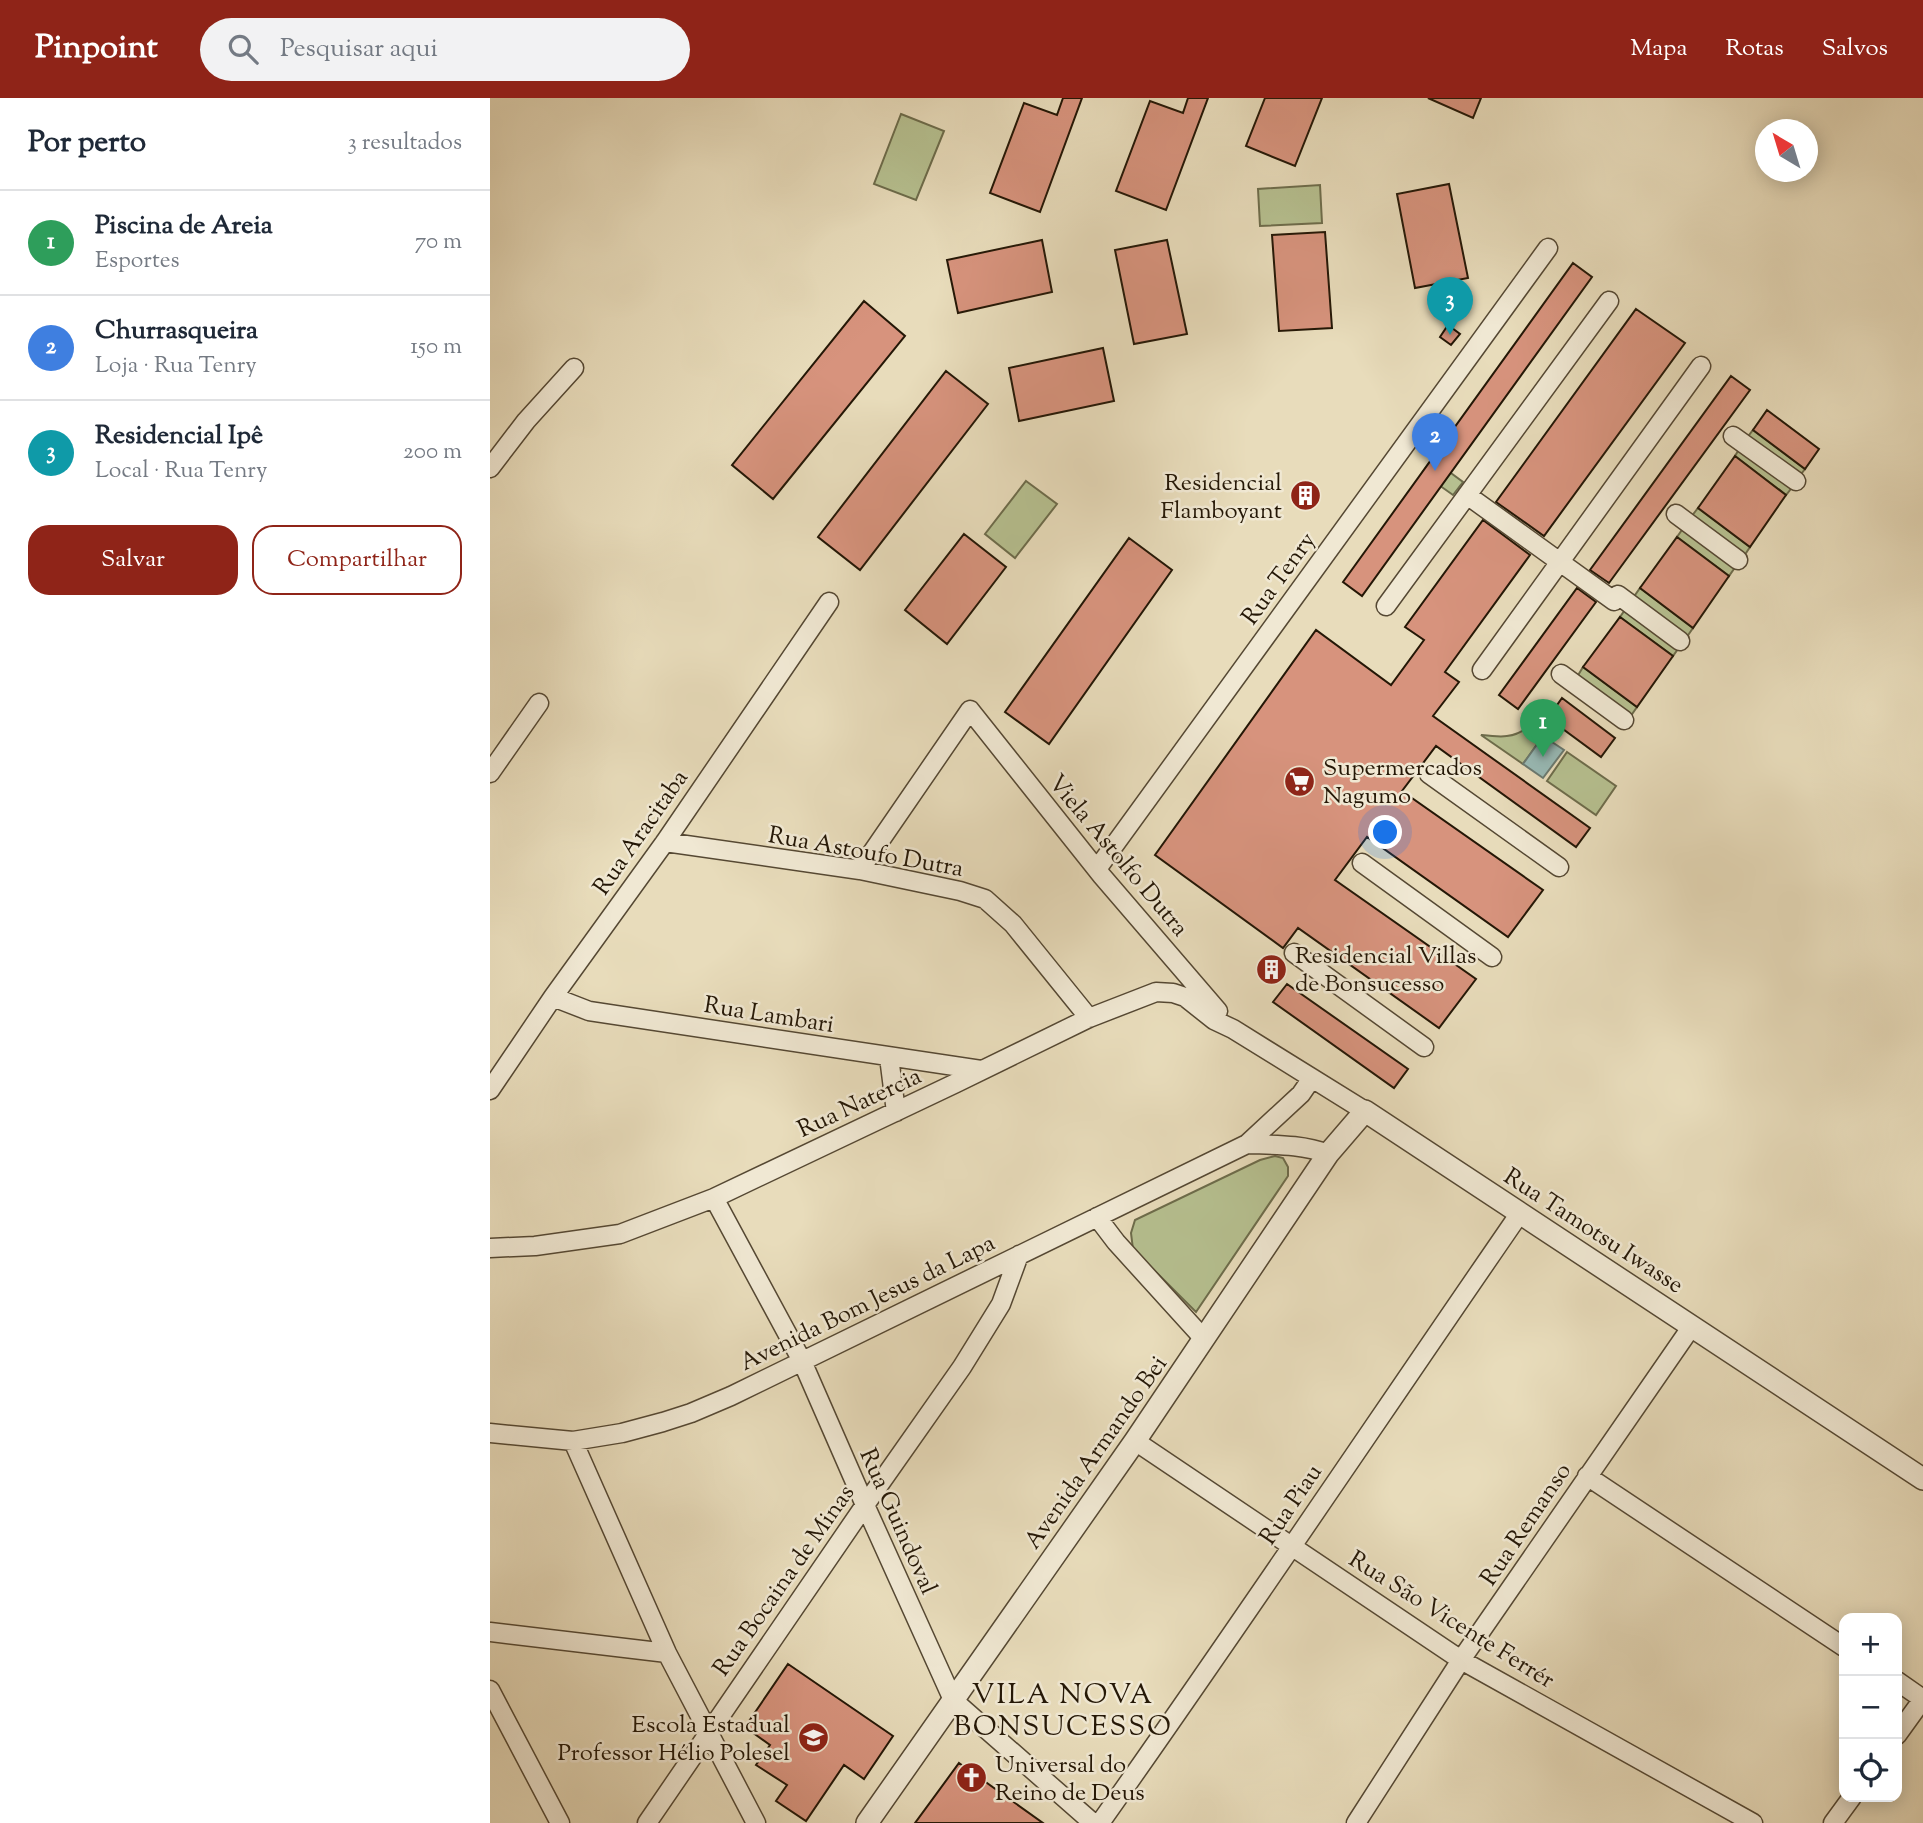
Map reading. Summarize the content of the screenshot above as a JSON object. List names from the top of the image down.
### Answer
{
  "streets": {
    "street": [
      "Rua Tenry",
      "Rua Aracitaba",
      "Rua Astoufo Dutra",
      "Viela Astolfo Dutra",
      "Rua Lambari",
      "Rua Natercia",
      "Rua Tamotsu Iwasse",
      "Avenida Bom Jesus da Lapa",
      "Avenida Armando Bei",
      "Rua Piau",
      "Rua Guindoval",
      "Rua Remanso",
      "Rua Bocaina de Minas",
      "Rua São Vicente Ferrér"
    ]
  },
  "crossings": [
    ["Rua Tenry", "Viela Astolfo Dutra"],
    ["Rua Aracitaba", "Rua Astoufo Dutra"],
    ["Rua Aracitaba", "Rua Lambari"],
    ["Rua Astoufo Dutra", "Viela Astolfo Dutra"],
    ["Rua Astoufo Dutra", "Rua Natercia"],
    ["Viela Astolfo Dutra", "Rua Natercia"],
    ["Viela Astolfo Dutra", "Rua Tamotsu Iwasse"],
    ["Rua Lambari", "Rua Natercia"],
    ["Rua Natercia", "Rua Tamotsu Iwasse"],
    ["Rua Natercia", "Rua Guindoval"],
    ["Rua Tamotsu Iwasse", "Avenida Bom Jesus da Lapa"],
    ["Rua Tamotsu Iwasse", "Avenida Armando Bei"],
    ["Rua Tamotsu Iwasse", "Rua Piau"],
    ["Rua Tamotsu Iwasse", "Rua Remanso"],
    ["Avenida Bom Jesus da Lapa", "Avenida Armando Bei"],
    ["Avenida Bom Jesus da Lapa", "Rua Guindoval"],
    ["Avenida Bom Jesus da Lapa", "Rua Bocaina de Minas"],
    ["Avenida Armando Bei", "Rua Guindoval"],
    ["Avenida Armando Bei", "Rua São Vicente Ferrér"],
    ["Rua Piau", "Rua São Vicente Ferrér"],
    ["Rua Guindoval", "Rua Bocaina de Minas"],
    ["Rua Remanso", "Rua São Vicente Ferrér"]
  ],
  "districts": ["VILA NOVA BONSUCESSO"],
  "places": {
    "building": ["Residencial Flamboyant", "Residencial Villas de Bonsucesso"],
    "supermarket": ["Supermercados Nagumo"],
    "school or university": ["Escola Estadual Professor Hélio Polesel"],
    "church": ["Universal do Reino de Deus"]
  },
  "north": "top left",
  "page": {
    "header": "Pinpoint",
    "search": "Pesquisar aqui",
    "nav": ["Mapa", "Rotas", "Salvos"],
    "heading": ["Por perto", "3 resultados"],
    "list": [
      {
        "mark": "1",
        "name": "Piscina de Areia",
        "note": "Esportes",
        "value": "70 m"
      },
      {
        "mark": "2",
        "name": "Churrasqueira",
        "note": "Loja · Rua Tenry",
        "value": "150 m"
      },
      {
        "mark": "3",
        "name": "Residencial Ipê",
        "note": "Local · Rua Tenry",
        "value": "200 m"
      }
    ],
    "pins": ["3", "2", "1"],
    "buttons": ["Salvar", "Compartilhar"],
    "map_buttons": ["+", "−"]
  }
}
